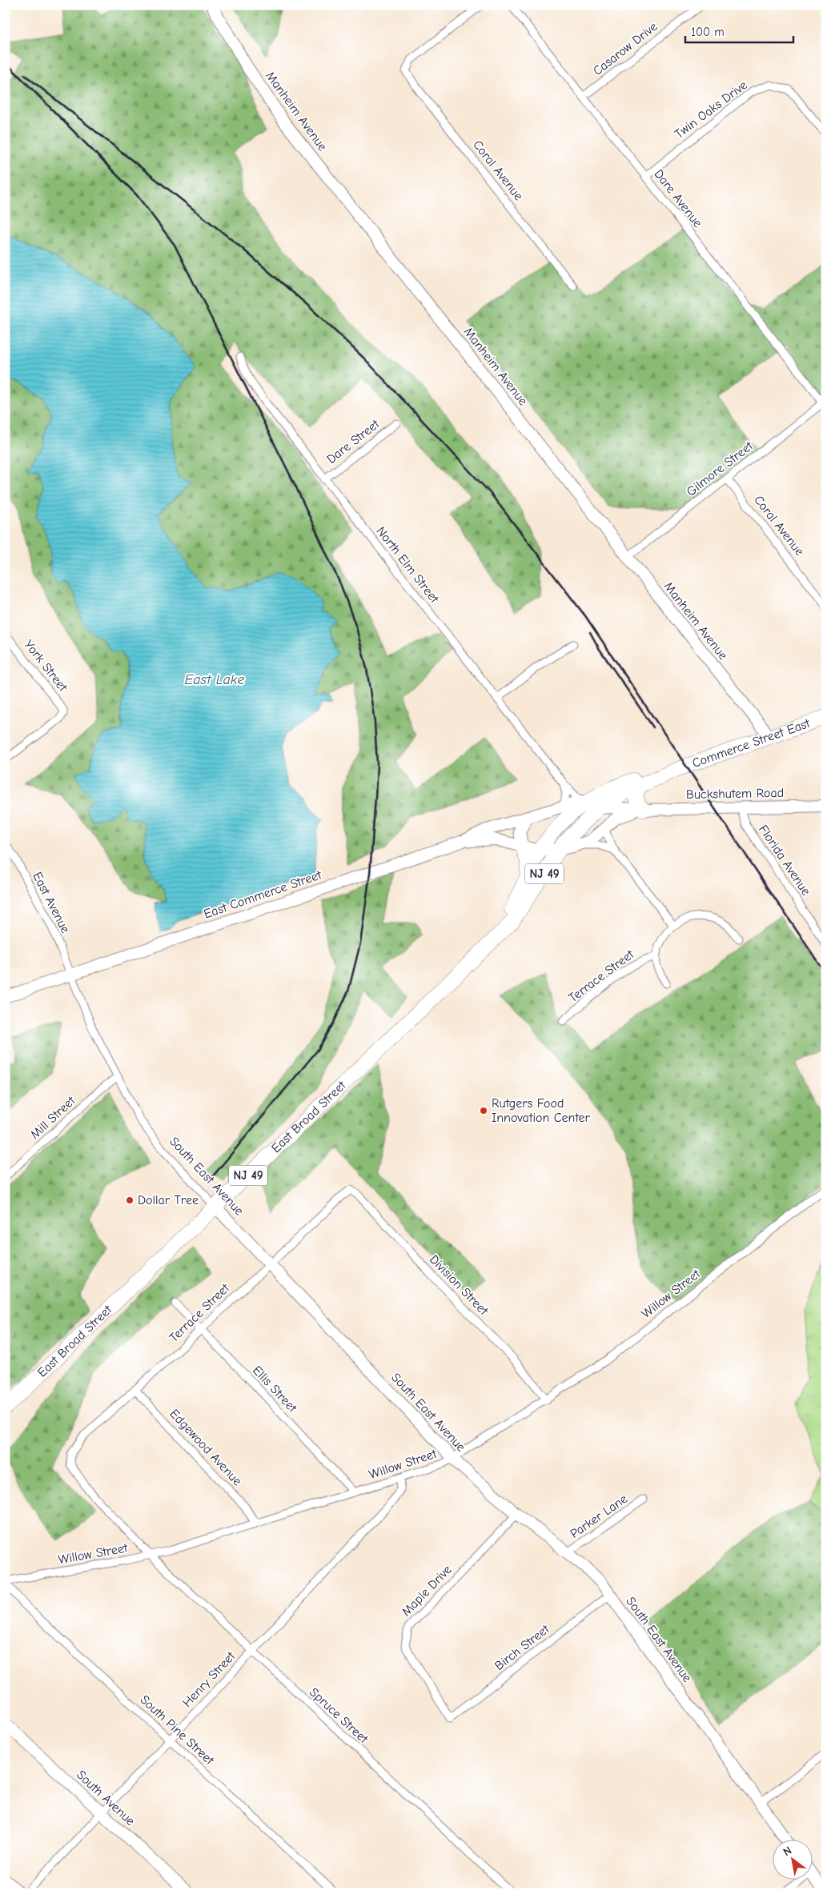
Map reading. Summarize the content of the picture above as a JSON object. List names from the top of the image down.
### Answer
{
  "streets": {
    "highway": ["Commerce Street East", "NJ 49", "East Broad Street"],
    "street": [
      "Casarow Drive",
      "Twin Oaks Drive",
      "Manheim Avenue",
      "Coral Avenue",
      "Dare Avenue",
      "Dare Street",
      "Gilmore Street",
      "North Elm Street",
      "York Street",
      "Buckshutem Road",
      "Florida Avenue",
      "East Commerce Street",
      "East Avenue",
      "Terrace Street",
      "Mill Street",
      "South East Avenue",
      "Division Street",
      "Willow Street",
      "Ellis Street",
      "Edgewood Avenue",
      "Parker Lane",
      "Maple Drive",
      "Birch Street",
      "Henry Street",
      "Spruce Street",
      "South Pine Street",
      "South Avenue"
    ]
  },
  "crossings": [
    ["Casarow Drive", "Dare Avenue"],
    ["Twin Oaks Drive", "Dare Avenue"],
    ["Manheim Avenue", "Gilmore Street"],
    ["Manheim Avenue", "Commerce Street East"],
    ["Coral Avenue", "Gilmore Street"],
    ["Dare Avenue", "Gilmore Street"],
    ["Dare Street", "North Elm Street"],
    ["North Elm Street", "Commerce Street East"],
    ["North Elm Street", "East Broad Street"],
    ["Commerce Street East", "East Commerce Street"],
    ["Commerce Street East", "East Broad Street"],
    ["Buckshutem Road", "Florida Avenue"],
    ["East Commerce Street", "East Avenue"],
    ["East Commerce Street", "South East Avenue"],
    ["East Avenue", "South East Avenue"],
    ["Terrace Street", "South East Avenue"],
    ["Terrace Street", "Division Street"],
    ["Terrace Street", "Ellis Street"],
    ["Terrace Street", "Edgewood Avenue"],
    ["Terrace Street", "Spruce Street"],
    ["East Broad Street", "South East Avenue"],
    ["Mill Street", "South East Avenue"],
    ["South East Avenue", "Willow Street"],
    ["South East Avenue", "Parker Lane"],
    ["South East Avenue", "Maple Drive"],
    ["South East Avenue", "Birch Street"],
    ["Division Street", "Willow Street"],
    ["Willow Street", "Ellis Street"],
    ["Willow Street", "Edgewood Avenue"],
    ["Willow Street", "Henry Street"],
    ["Willow Street", "Spruce Street"],
    ["Willow Street", "South Pine Street"],
    ["Maple Drive", "Birch Street"],
    ["Henry Street", "Spruce Street"],
    ["Henry Street", "South Pine Street"],
    ["Henry Street", "South Avenue"]
  ],
  "water": ["East Lake"],
  "places": ["Rutgers Food Innovation Center", "Dollar Tree"],
  "scale_bar": "100 m",
  "north": "top left"
}
